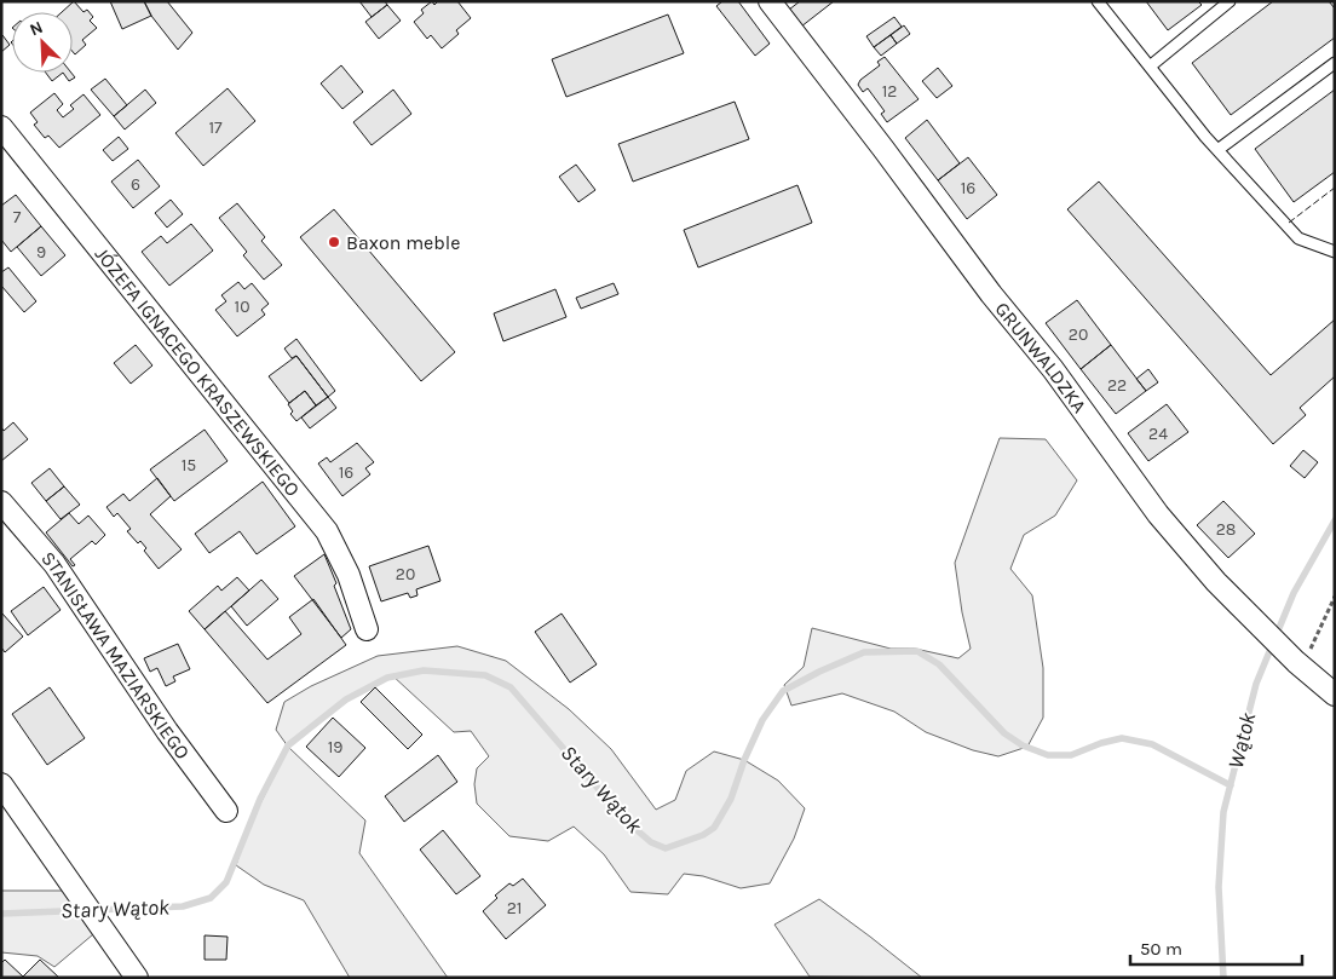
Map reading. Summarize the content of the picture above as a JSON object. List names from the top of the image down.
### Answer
{
  "streets": {
    "street": ["GRUNWALDZKA", "JÓZEFA IGNACEGO KRASZEWSKIEGO", "STANISŁAWA MAZIARSKIEGO"]
  },
  "water": ["Wątok", "Stary Wątok"],
  "places": ["Baxon meble"],
  "house_numbers": [
    "12",
    "17",
    "6",
    "16",
    "7",
    "9",
    "10",
    "20",
    "22",
    "24",
    "15",
    "16",
    "28",
    "20",
    "19",
    "21"
  ],
  "scale_bar": "50 m",
  "north": "top left"
}
